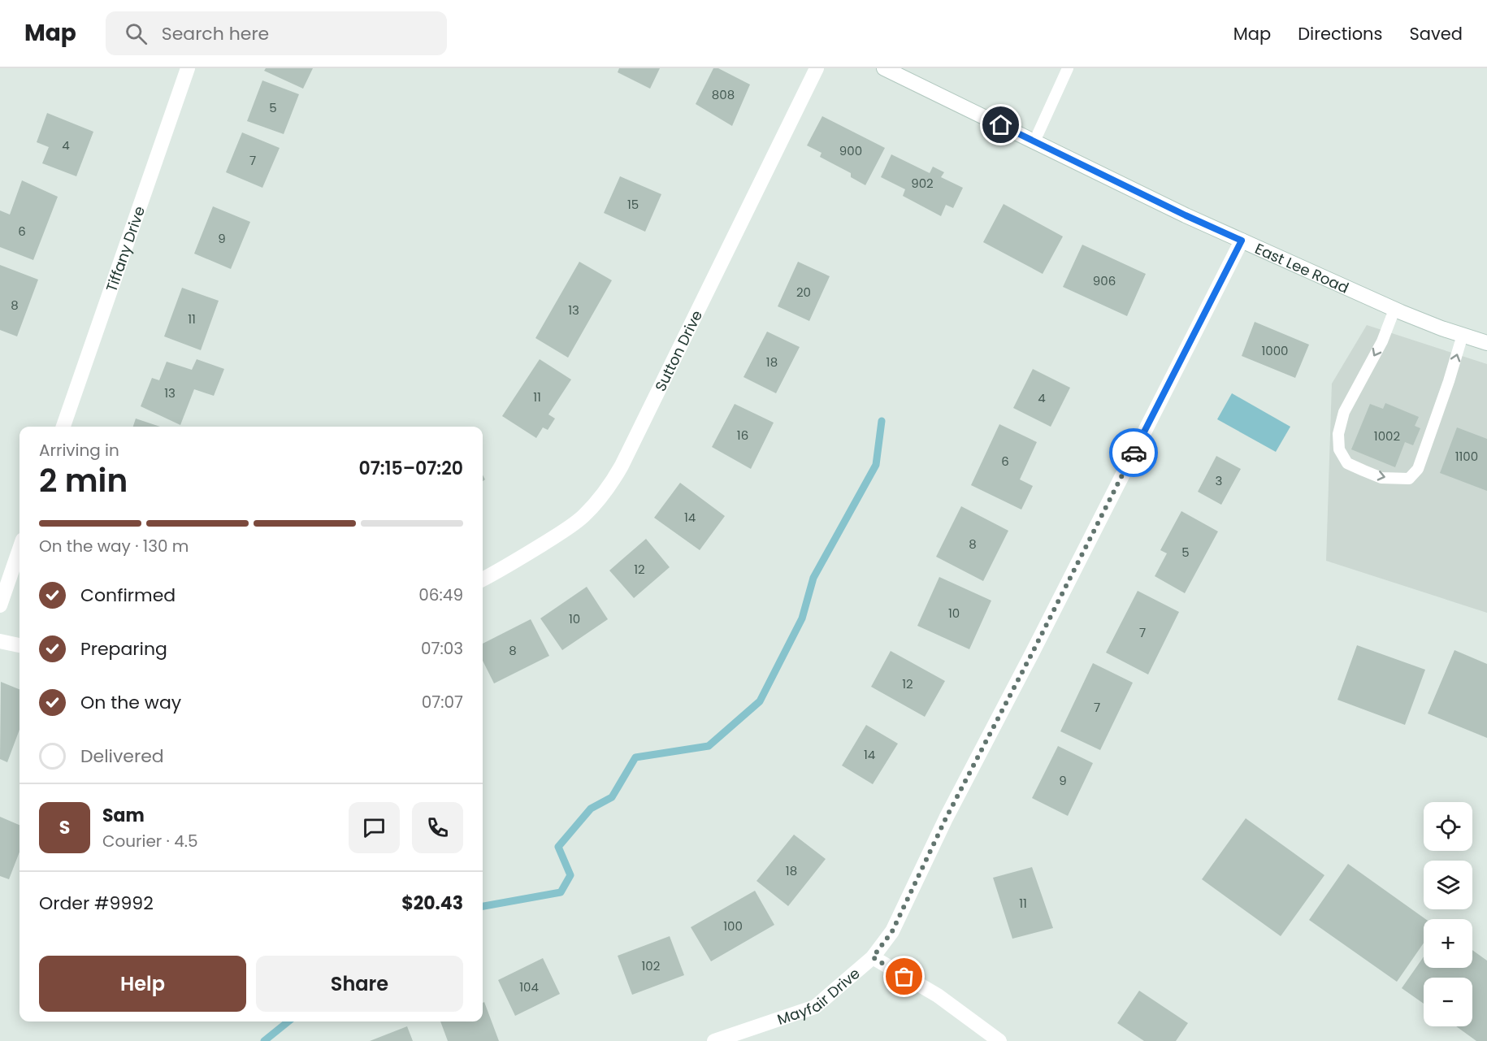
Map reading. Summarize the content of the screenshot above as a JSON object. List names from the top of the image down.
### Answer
{
  "streets": {
    "street": [
      "Tiffany Drive",
      "East Lee Road",
      "Sutton Drive",
      "Mayfair Drive"
    ]
  },
  "crossings": [
    ["East Lee Road", "Mayfair Drive"]
  ],
  "house_numbers": [
    "808",
    "5",
    "4",
    "900",
    "7",
    "902",
    "15",
    "6",
    "9",
    "906",
    "20",
    "8",
    "13",
    "11",
    "1000",
    "18",
    "13",
    "11",
    "4",
    "16",
    "1002",
    "1100",
    "6",
    "3",
    "14",
    "8",
    "5",
    "12",
    "10",
    "10",
    "7",
    "8",
    "12",
    "7",
    "14",
    "9",
    "18",
    "11",
    "100",
    "102",
    "104"
  ],
  "page": {
    "header": "Map",
    "search": "Search here",
    "nav": ["Map", "Directions", "Saved"],
    "heading": ["2 min", "Arriving in", "07:15–07:20"],
    "panel": [
      "Sam",
      "Courier · 4.5",
      "Order #9992",
      "$20.43"
    ],
    "bar": "On the way · 130 m",
    "list": [
      ["Confirmed", "06:49"],
      ["Preparing", "07:03"],
      ["On the way", "07:07"],
      "Delivered"
    ],
    "map_buttons": ["+", "−"],
    "round": "S",
    "buttons": ["Help", "Share"]
  }
}
